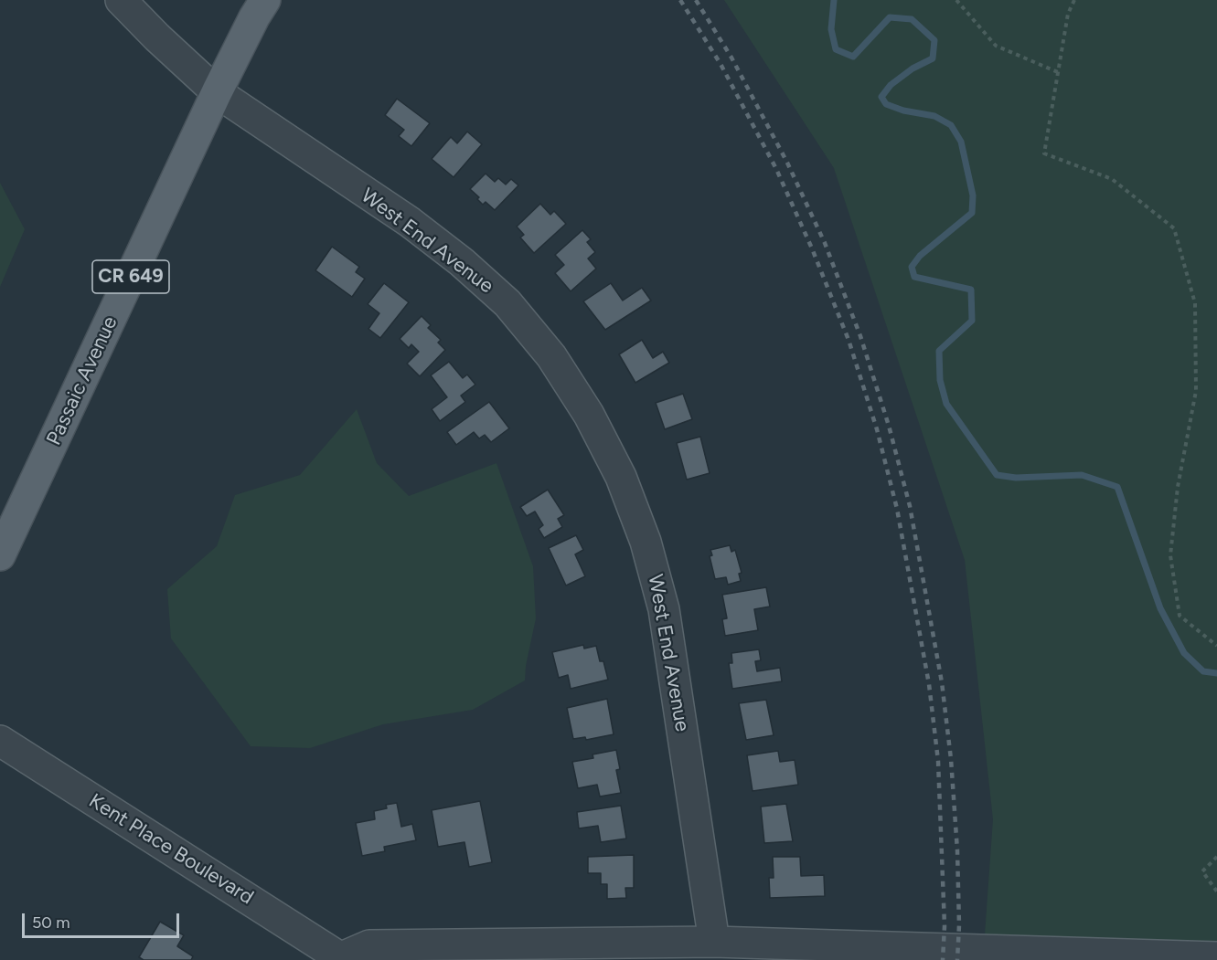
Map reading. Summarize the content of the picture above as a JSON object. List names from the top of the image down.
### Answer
{
  "streets": {
    "main road": ["CR 649", "Passaic Avenue"],
    "street": ["West End Avenue", "Kent Place Boulevard"]
  },
  "crossings": [
    ["West End Avenue", "Passaic Avenue"]
  ],
  "scale_bar": "50 m"
}
